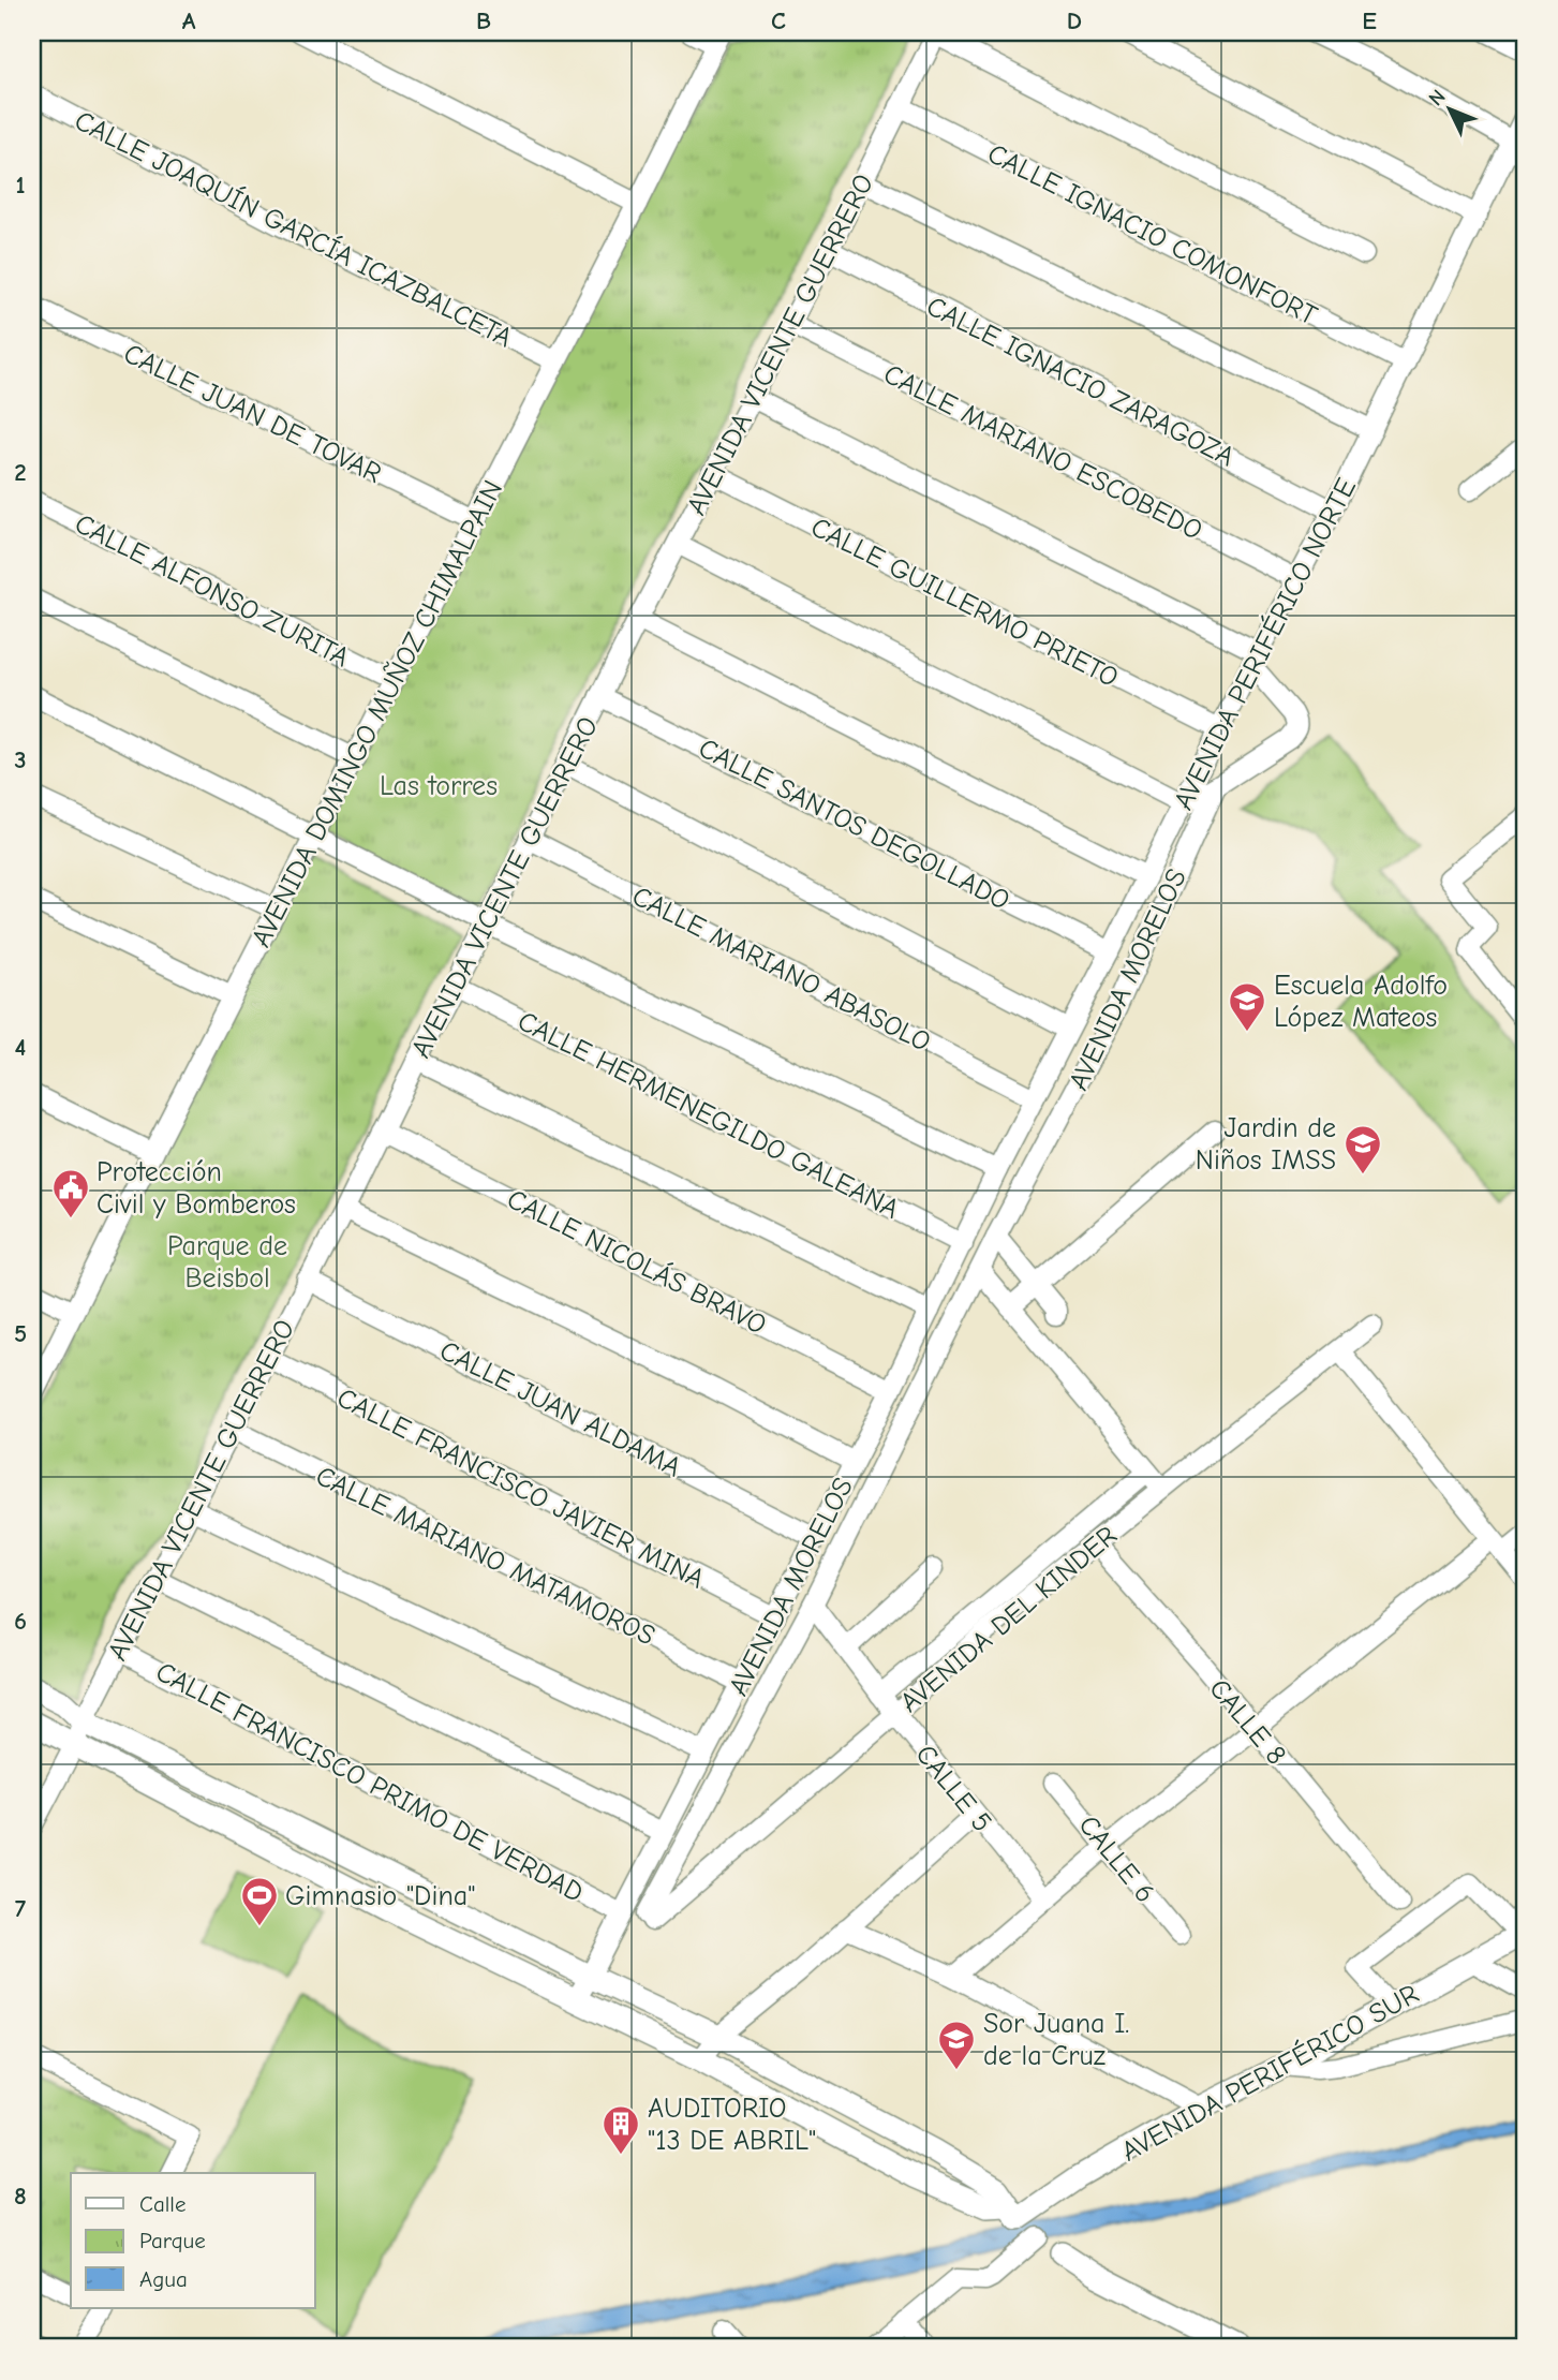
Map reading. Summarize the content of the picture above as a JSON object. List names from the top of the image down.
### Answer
{
  "streets": {
    "street": [
      "CALLE JOAQUÍN GARCÍA ICAZBALCETA",
      "CALLE IGNACIO COMONFORT",
      "AVENIDA VICENTE GUERRERO",
      "CALLE IGNACIO ZARAGOZA",
      "CALLE JUAN DE TOVAR",
      "CALLE MARIANO ESCOBEDO",
      "CALLE ALFONSO ZURITA",
      "CALLE GUILLERMO PRIETO",
      "AVENIDA PERIFÉRICO NORTE",
      "AVENIDA DOMINGO MUÑOZ CHIMALPAIN",
      "CALLE SANTOS DEGOLLADO",
      "CALLE MARIANO ABASOLO",
      "AVENIDA MORELOS",
      "CALLE HERMENEGILDO GALEANA",
      "CALLE NICOLÁS BRAVO",
      "CALLE JUAN ALDAMA",
      "CALLE FRANCISCO JAVIER MINA",
      "CALLE MARIANO MATAMOROS",
      "AVENIDA DEL KINDER",
      "CALLE 8",
      "CALLE FRANCISCO PRIMO DE VERDAD",
      "CALLE 5",
      "CALLE 6",
      "AVENIDA PERIFÉRICO SUR"
    ]
  },
  "crossings": [
    ["CALLE JOAQUÍN GARCÍA ICAZBALCETA", "AVENIDA DOMINGO MUÑOZ CHIMALPAIN"],
    ["CALLE IGNACIO COMONFORT", "AVENIDA VICENTE GUERRERO"],
    ["CALLE IGNACIO COMONFORT", "AVENIDA PERIFÉRICO NORTE"],
    ["AVENIDA VICENTE GUERRERO", "CALLE IGNACIO ZARAGOZA"],
    ["AVENIDA VICENTE GUERRERO", "CALLE MARIANO ESCOBEDO"],
    ["AVENIDA VICENTE GUERRERO", "CALLE GUILLERMO PRIETO"],
    ["AVENIDA VICENTE GUERRERO", "CALLE SANTOS DEGOLLADO"],
    ["AVENIDA VICENTE GUERRERO", "CALLE MARIANO ABASOLO"],
    ["AVENIDA VICENTE GUERRERO", "CALLE HERMENEGILDO GALEANA"],
    ["AVENIDA VICENTE GUERRERO", "CALLE NICOLÁS BRAVO"],
    ["AVENIDA VICENTE GUERRERO", "CALLE JUAN ALDAMA"],
    ["AVENIDA VICENTE GUERRERO", "CALLE FRANCISCO JAVIER MINA"],
    ["AVENIDA VICENTE GUERRERO", "CALLE MARIANO MATAMOROS"],
    ["AVENIDA VICENTE GUERRERO", "CALLE FRANCISCO PRIMO DE VERDAD"],
    ["CALLE IGNACIO ZARAGOZA", "AVENIDA PERIFÉRICO NORTE"],
    ["CALLE JUAN DE TOVAR", "AVENIDA DOMINGO MUÑOZ CHIMALPAIN"],
    ["CALLE MARIANO ESCOBEDO", "AVENIDA PERIFÉRICO NORTE"],
    ["CALLE ALFONSO ZURITA", "AVENIDA DOMINGO MUÑOZ CHIMALPAIN"],
    ["CALLE GUILLERMO PRIETO", "AVENIDA PERIFÉRICO NORTE"],
    ["AVENIDA PERIFÉRICO NORTE", "CALLE SANTOS DEGOLLADO"],
    ["AVENIDA PERIFÉRICO NORTE", "CALLE MARIANO ABASOLO"],
    ["AVENIDA PERIFÉRICO NORTE", "AVENIDA MORELOS"],
    ["AVENIDA MORELOS", "CALLE HERMENEGILDO GALEANA"],
    ["AVENIDA MORELOS", "CALLE NICOLÁS BRAVO"],
    ["AVENIDA MORELOS", "CALLE JUAN ALDAMA"],
    ["AVENIDA MORELOS", "CALLE FRANCISCO JAVIER MINA"],
    ["AVENIDA MORELOS", "CALLE MARIANO MATAMOROS"],
    ["AVENIDA MORELOS", "AVENIDA DEL KINDER"],
    ["AVENIDA MORELOS", "CALLE FRANCISCO PRIMO DE VERDAD"],
    ["AVENIDA MORELOS", "CALLE 5"],
    ["AVENIDA DEL KINDER", "CALLE 8"],
    ["AVENIDA DEL KINDER", "CALLE 5"]
  ],
  "parks": ["Las torres", "Parque de Beisbol"],
  "places": {
    "school or university": ["Escuela Adolfo López Mateos", "Jardin de Niños IMSS", "Sor Juana I. de la Cruz"],
    "public building": ["Protección Civil y Bomberos"],
    "sports": ["Gimnasio \"Dina\""],
    "building": ["AUDITORIO \"13 DE ABRIL\""]
  },
  "legend": ["Calle", "Parque", "Agua"],
  "north": "top left",
  "grid": {
    "columns": [
      "A",
      "B",
      "C",
      "D",
      "E"
    ],
    "rows": [
      "1",
      "2",
      "3",
      "4",
      "5",
      "6",
      "7",
      "8"
    ]
  }
}
